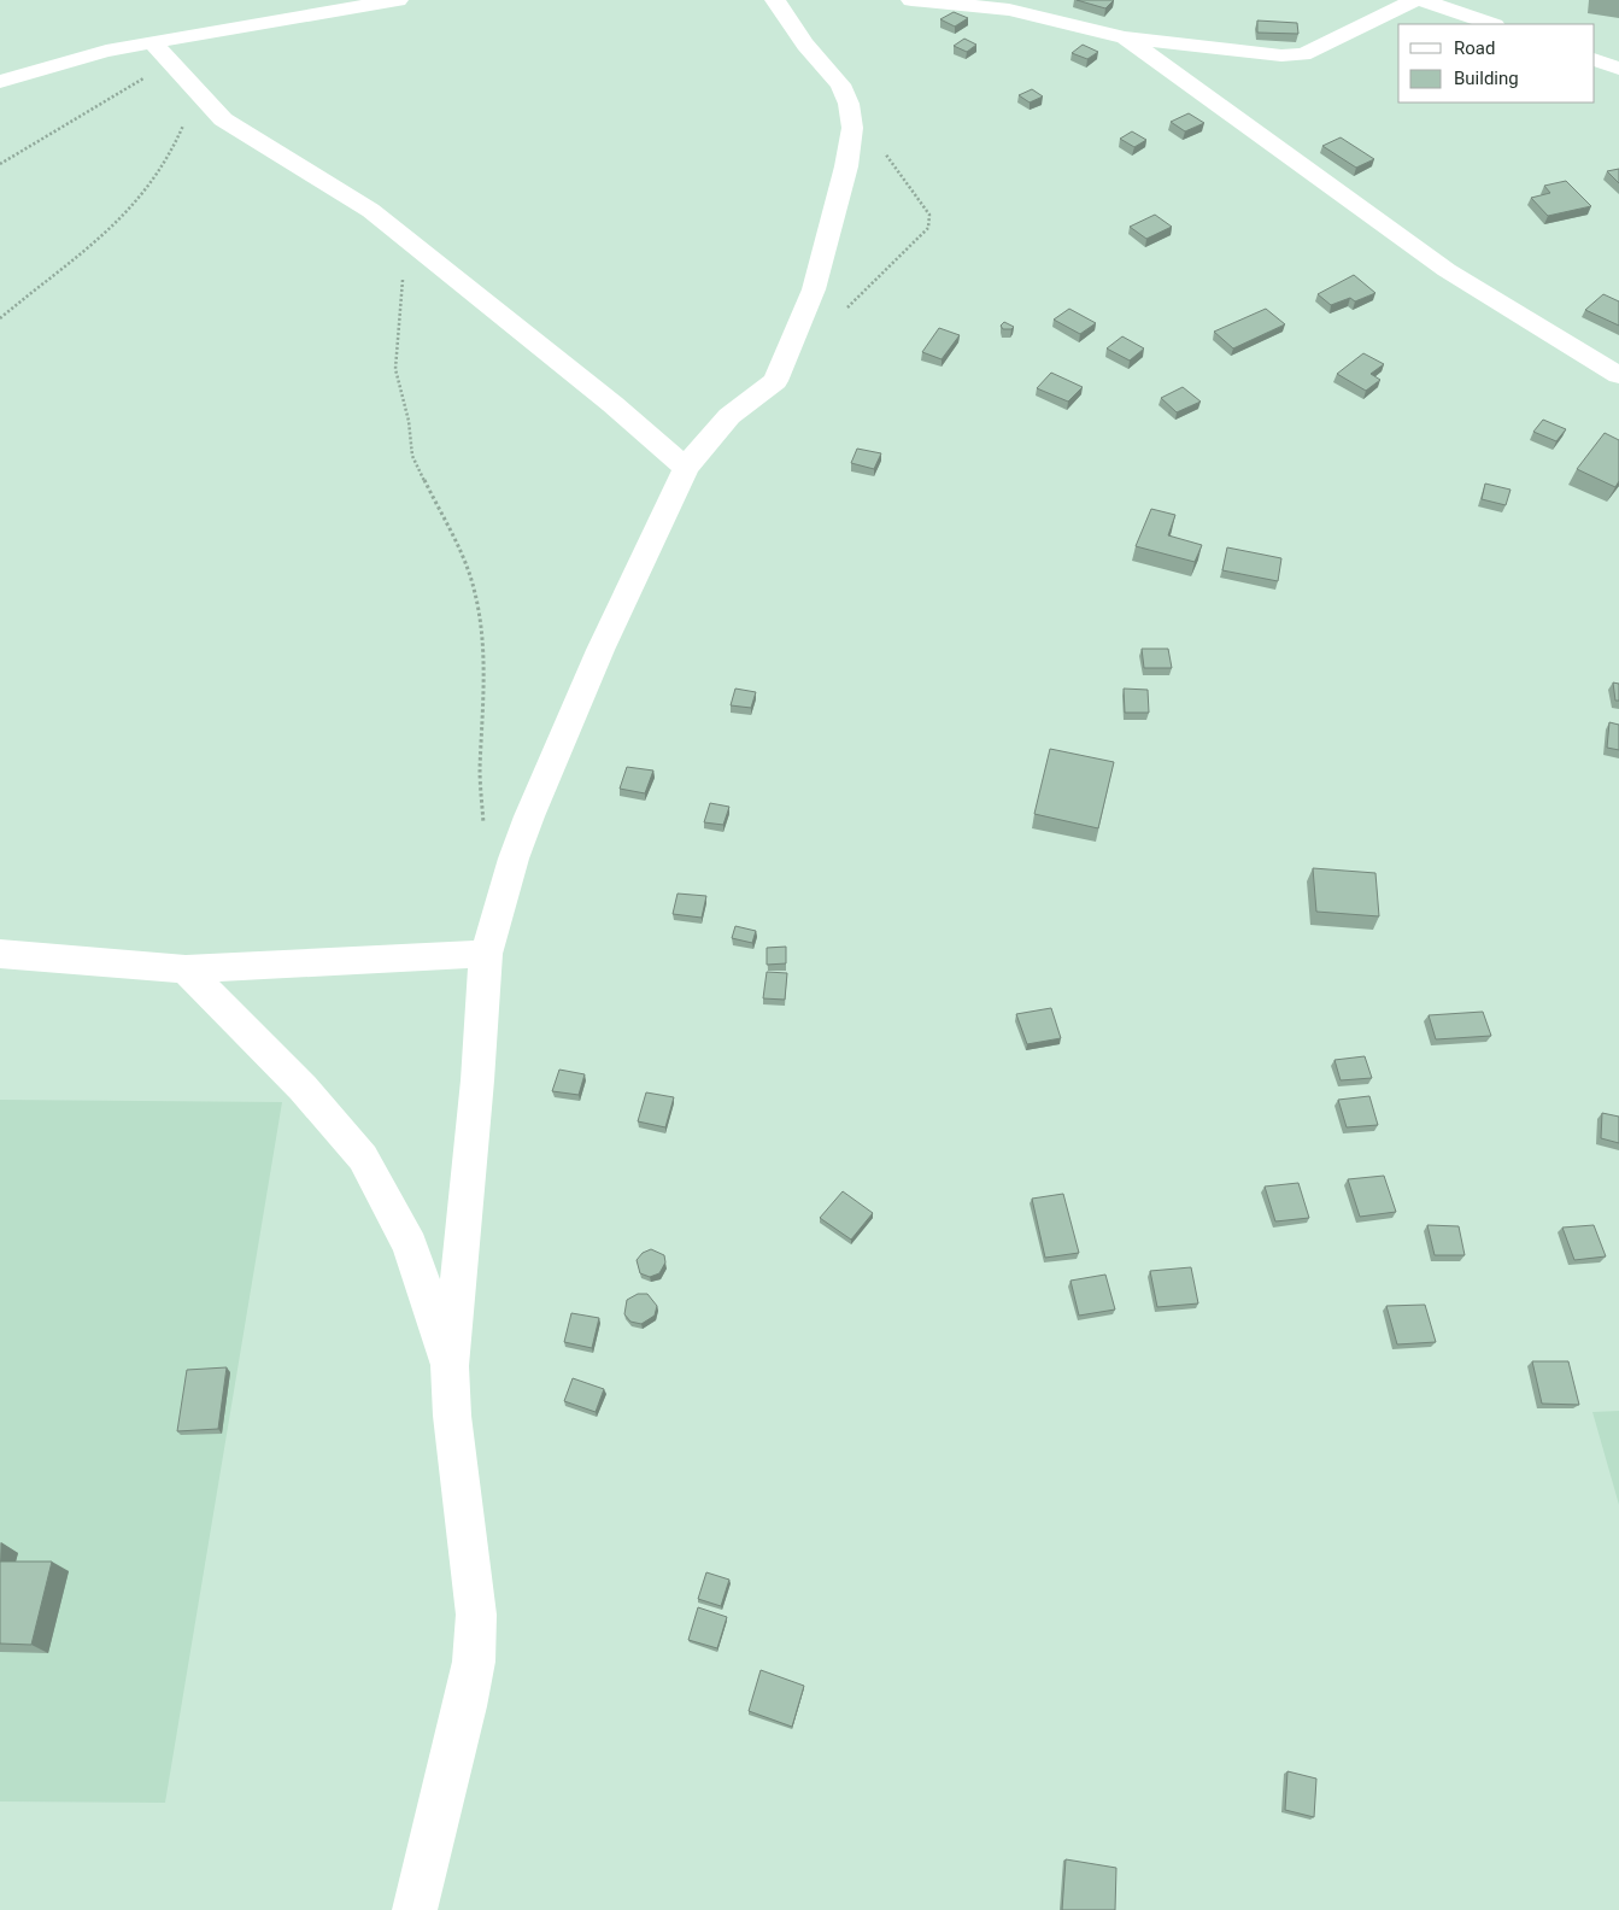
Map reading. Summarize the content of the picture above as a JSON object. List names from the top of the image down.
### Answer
{
  "legend": ["Road", "Building"]
}
